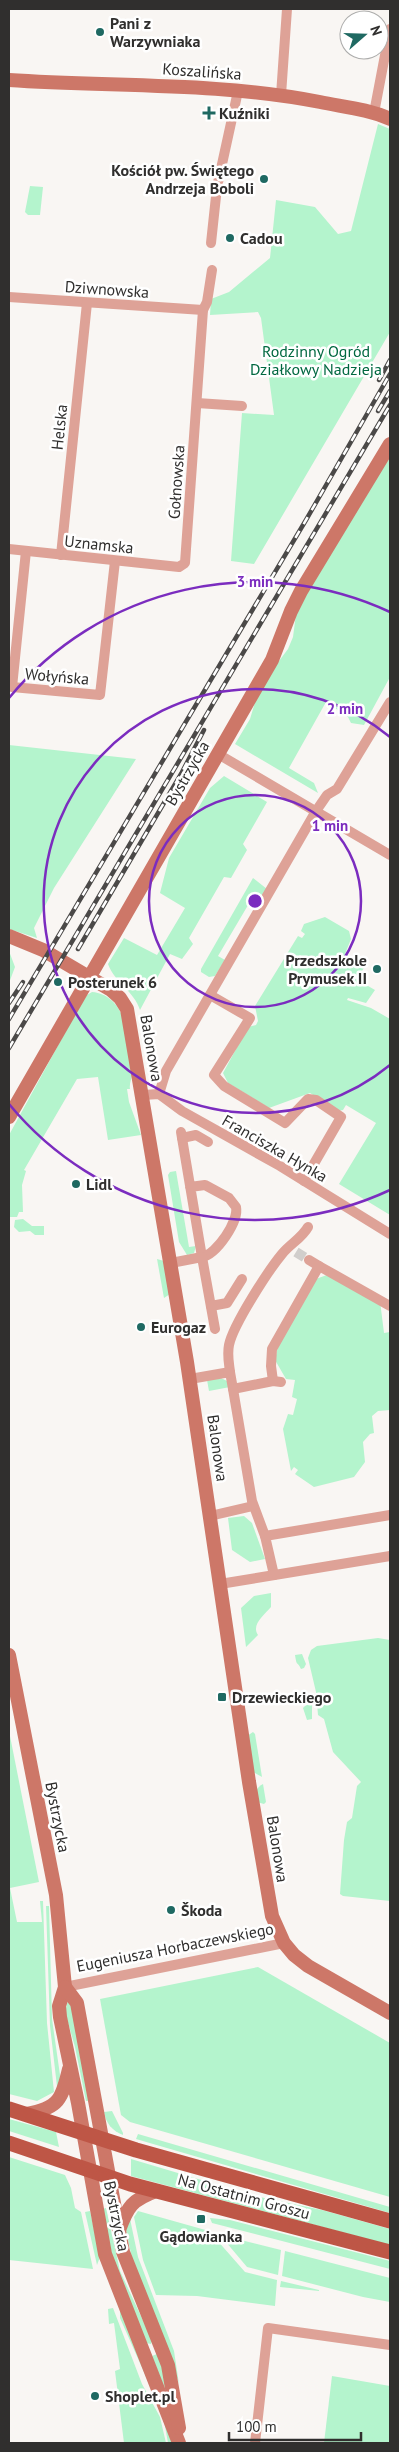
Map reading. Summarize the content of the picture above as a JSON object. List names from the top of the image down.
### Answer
{
  "streets": {
    "main road": ["Na Ostatnim Groszu"],
    "street": [
      "Koszalińska",
      "Dziwnowska",
      "Helska",
      "Gołnowska",
      "Uznamska",
      "Wołyńska",
      "Bystrzycka",
      "Balonowa",
      "Franciszka Hynka",
      "Eugeniusza Horbaczewskiego"
    ]
  },
  "crossings": [
    ["Dziwnowska", "Helska"],
    ["Dziwnowska", "Gołnowska"],
    ["Helska", "Uznamska"],
    ["Gołnowska", "Uznamska"],
    ["Uznamska", "Wołyńska"],
    ["Bystrzycka", "Balonowa"],
    ["Bystrzycka", "Eugeniusza Horbaczewskiego"],
    ["Bystrzycka", "Na Ostatnim Groszu"],
    ["Balonowa", "Eugeniusza Horbaczewskiego"]
  ],
  "parks": ["Rodzinny Ogród Działkowy Nadzieja"],
  "places": {
    "other": [
      "Pani z Warzywniaka",
      "Kościół pw. Świętego Andrzeja Boboli",
      "Cadou",
      "Przedszkole Prymusek II",
      "Posterunek 6",
      "Lidl",
      "Eurogaz",
      "Škoda",
      "Shoplet.pl"
    ],
    "health": ["Kuźniki"],
    "transit": ["Drzewieckiego", "Gądowianka"]
  },
  "scale_bar": "100 m",
  "north": "right",
  "rings": ["3 min", "2 min", "1 min"]
}
